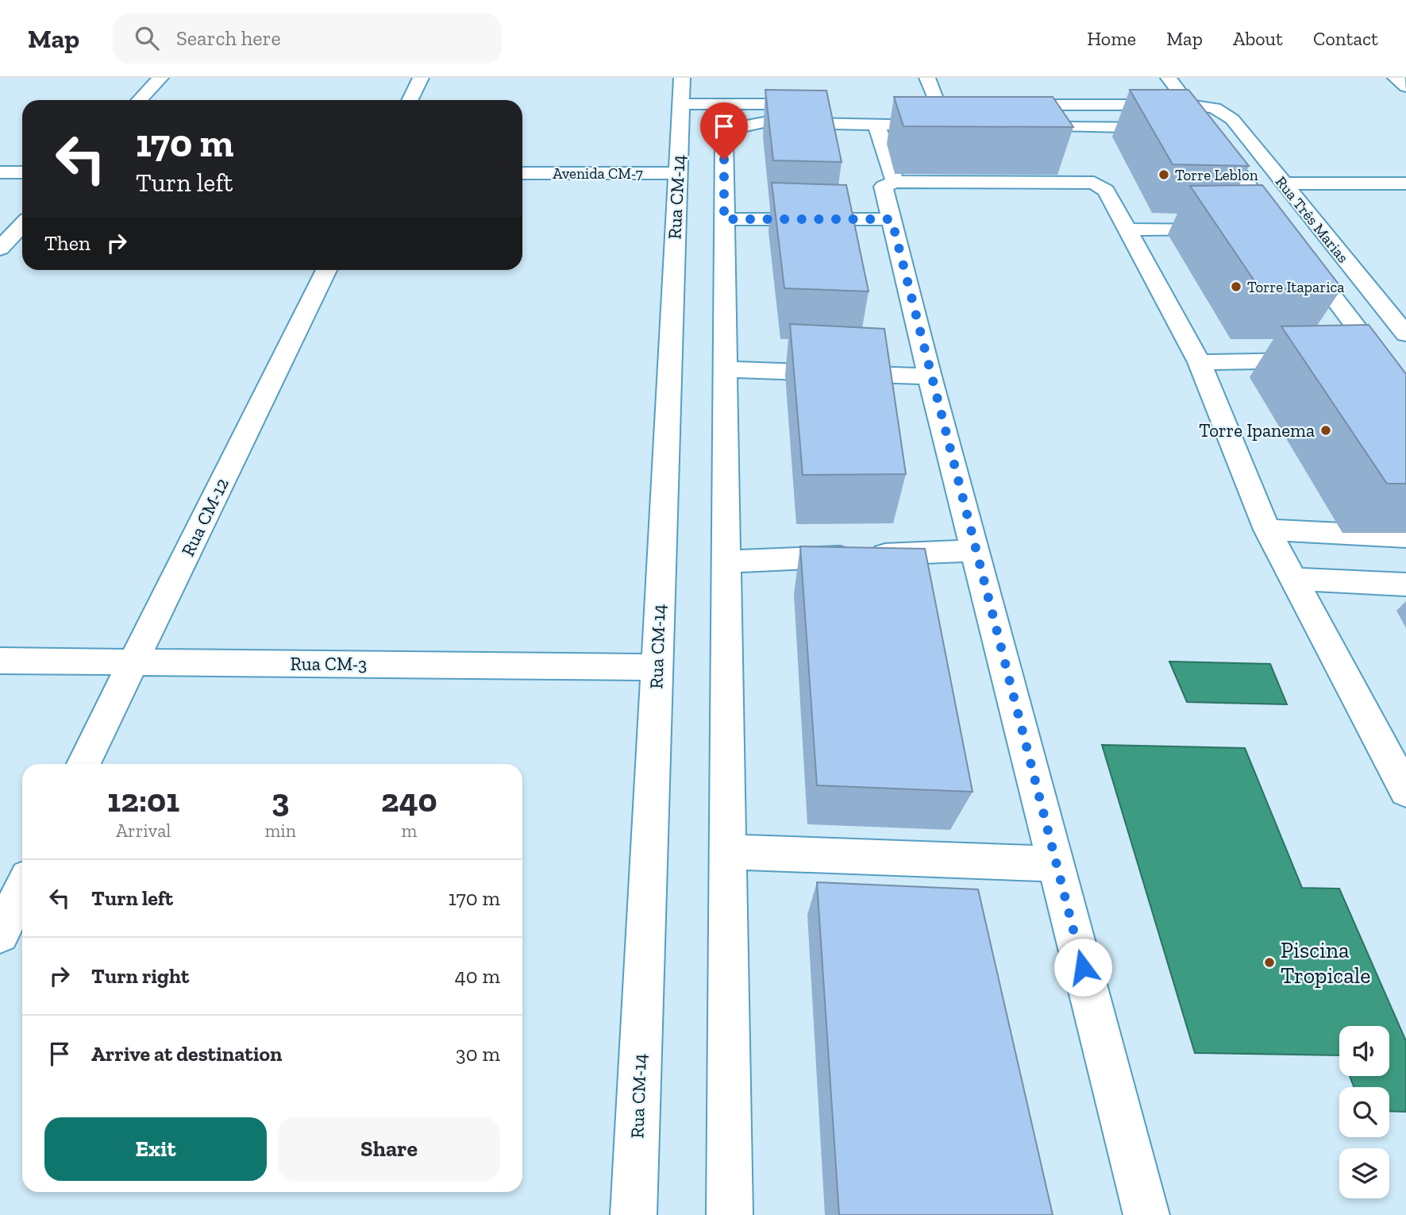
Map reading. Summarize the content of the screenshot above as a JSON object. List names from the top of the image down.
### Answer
{
  "streets": {
    "street": [
      "Avenida CM-7",
      "Rua CM-14",
      "Rua Três Marias",
      "Rua CM-12",
      "Rua CM-3"
    ]
  },
  "crossings": [
    ["Avenida CM-7", "Rua CM-14"],
    ["Rua CM-14", "Rua CM-3"],
    ["Rua CM-12", "Rua CM-3"]
  ],
  "places": [
    "Torre Leblon",
    "Torre Itaparica",
    "Torre Ipanema",
    "Piscina Tropicale"
  ],
  "page": {
    "header": "Map",
    "search": "Search here",
    "nav": [
      "Home",
      "Map",
      "About",
      "Contact"
    ],
    "turn": ["170 m", "Turn left"],
    "then": "Then",
    "eta": [
      "12:01",
      "Arrival",
      "3",
      "min",
      "240",
      "m"
    ],
    "list": [
      {
        "name": "Turn left",
        "value": "170 m"
      },
      {
        "name": "Turn right",
        "value": "40 m"
      },
      {
        "name": "Arrive at destination",
        "value": "30 m"
      }
    ],
    "buttons": ["Exit", "Share"]
  }
}
